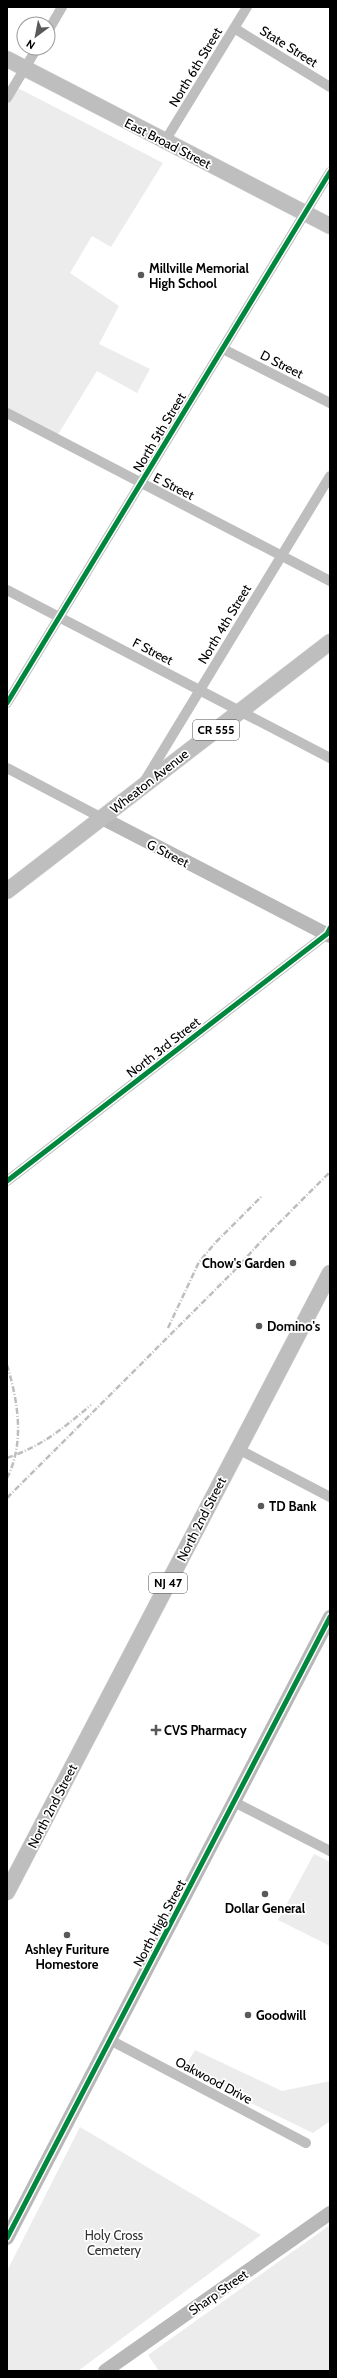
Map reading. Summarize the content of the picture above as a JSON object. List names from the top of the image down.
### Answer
{
  "streets": {
    "main road": [
      "East Broad Street",
      "CR 555",
      "Wheaton Avenue",
      "North 2nd Street",
      "NJ 47"
    ],
    "street": [
      "State Street",
      "North 6th Street",
      "D Street",
      "North 5th Street",
      "E Street",
      "North 4th Street",
      "F Street",
      "G Street",
      "North 3rd Street",
      "North High Street",
      "Oakwood Drive",
      "Sharp Street"
    ]
  },
  "crossings": [
    ["State Street", "North 6th Street"],
    ["North 6th Street", "East Broad Street"],
    ["East Broad Street", "North 5th Street"],
    ["D Street", "North 5th Street"],
    ["North 5th Street", "E Street"],
    ["North 5th Street", "F Street"],
    ["E Street", "North 4th Street"],
    ["North 4th Street", "F Street"],
    ["North 4th Street", "Wheaton Avenue"],
    ["F Street", "Wheaton Avenue"],
    ["Wheaton Avenue", "G Street"],
    ["G Street", "North 3rd Street"],
    ["North High Street", "Oakwood Drive"]
  ],
  "parks": ["Holy Cross Cemetery"],
  "places": {
    "other": [
      "Millville Memorial High School",
      "Chow's Garden",
      "Domino's",
      "TD Bank",
      "Dollar General",
      "Ashley Furiture Homestore",
      "Goodwill"
    ],
    "health": ["CVS Pharmacy"]
  },
  "north": "bottom left"
}
